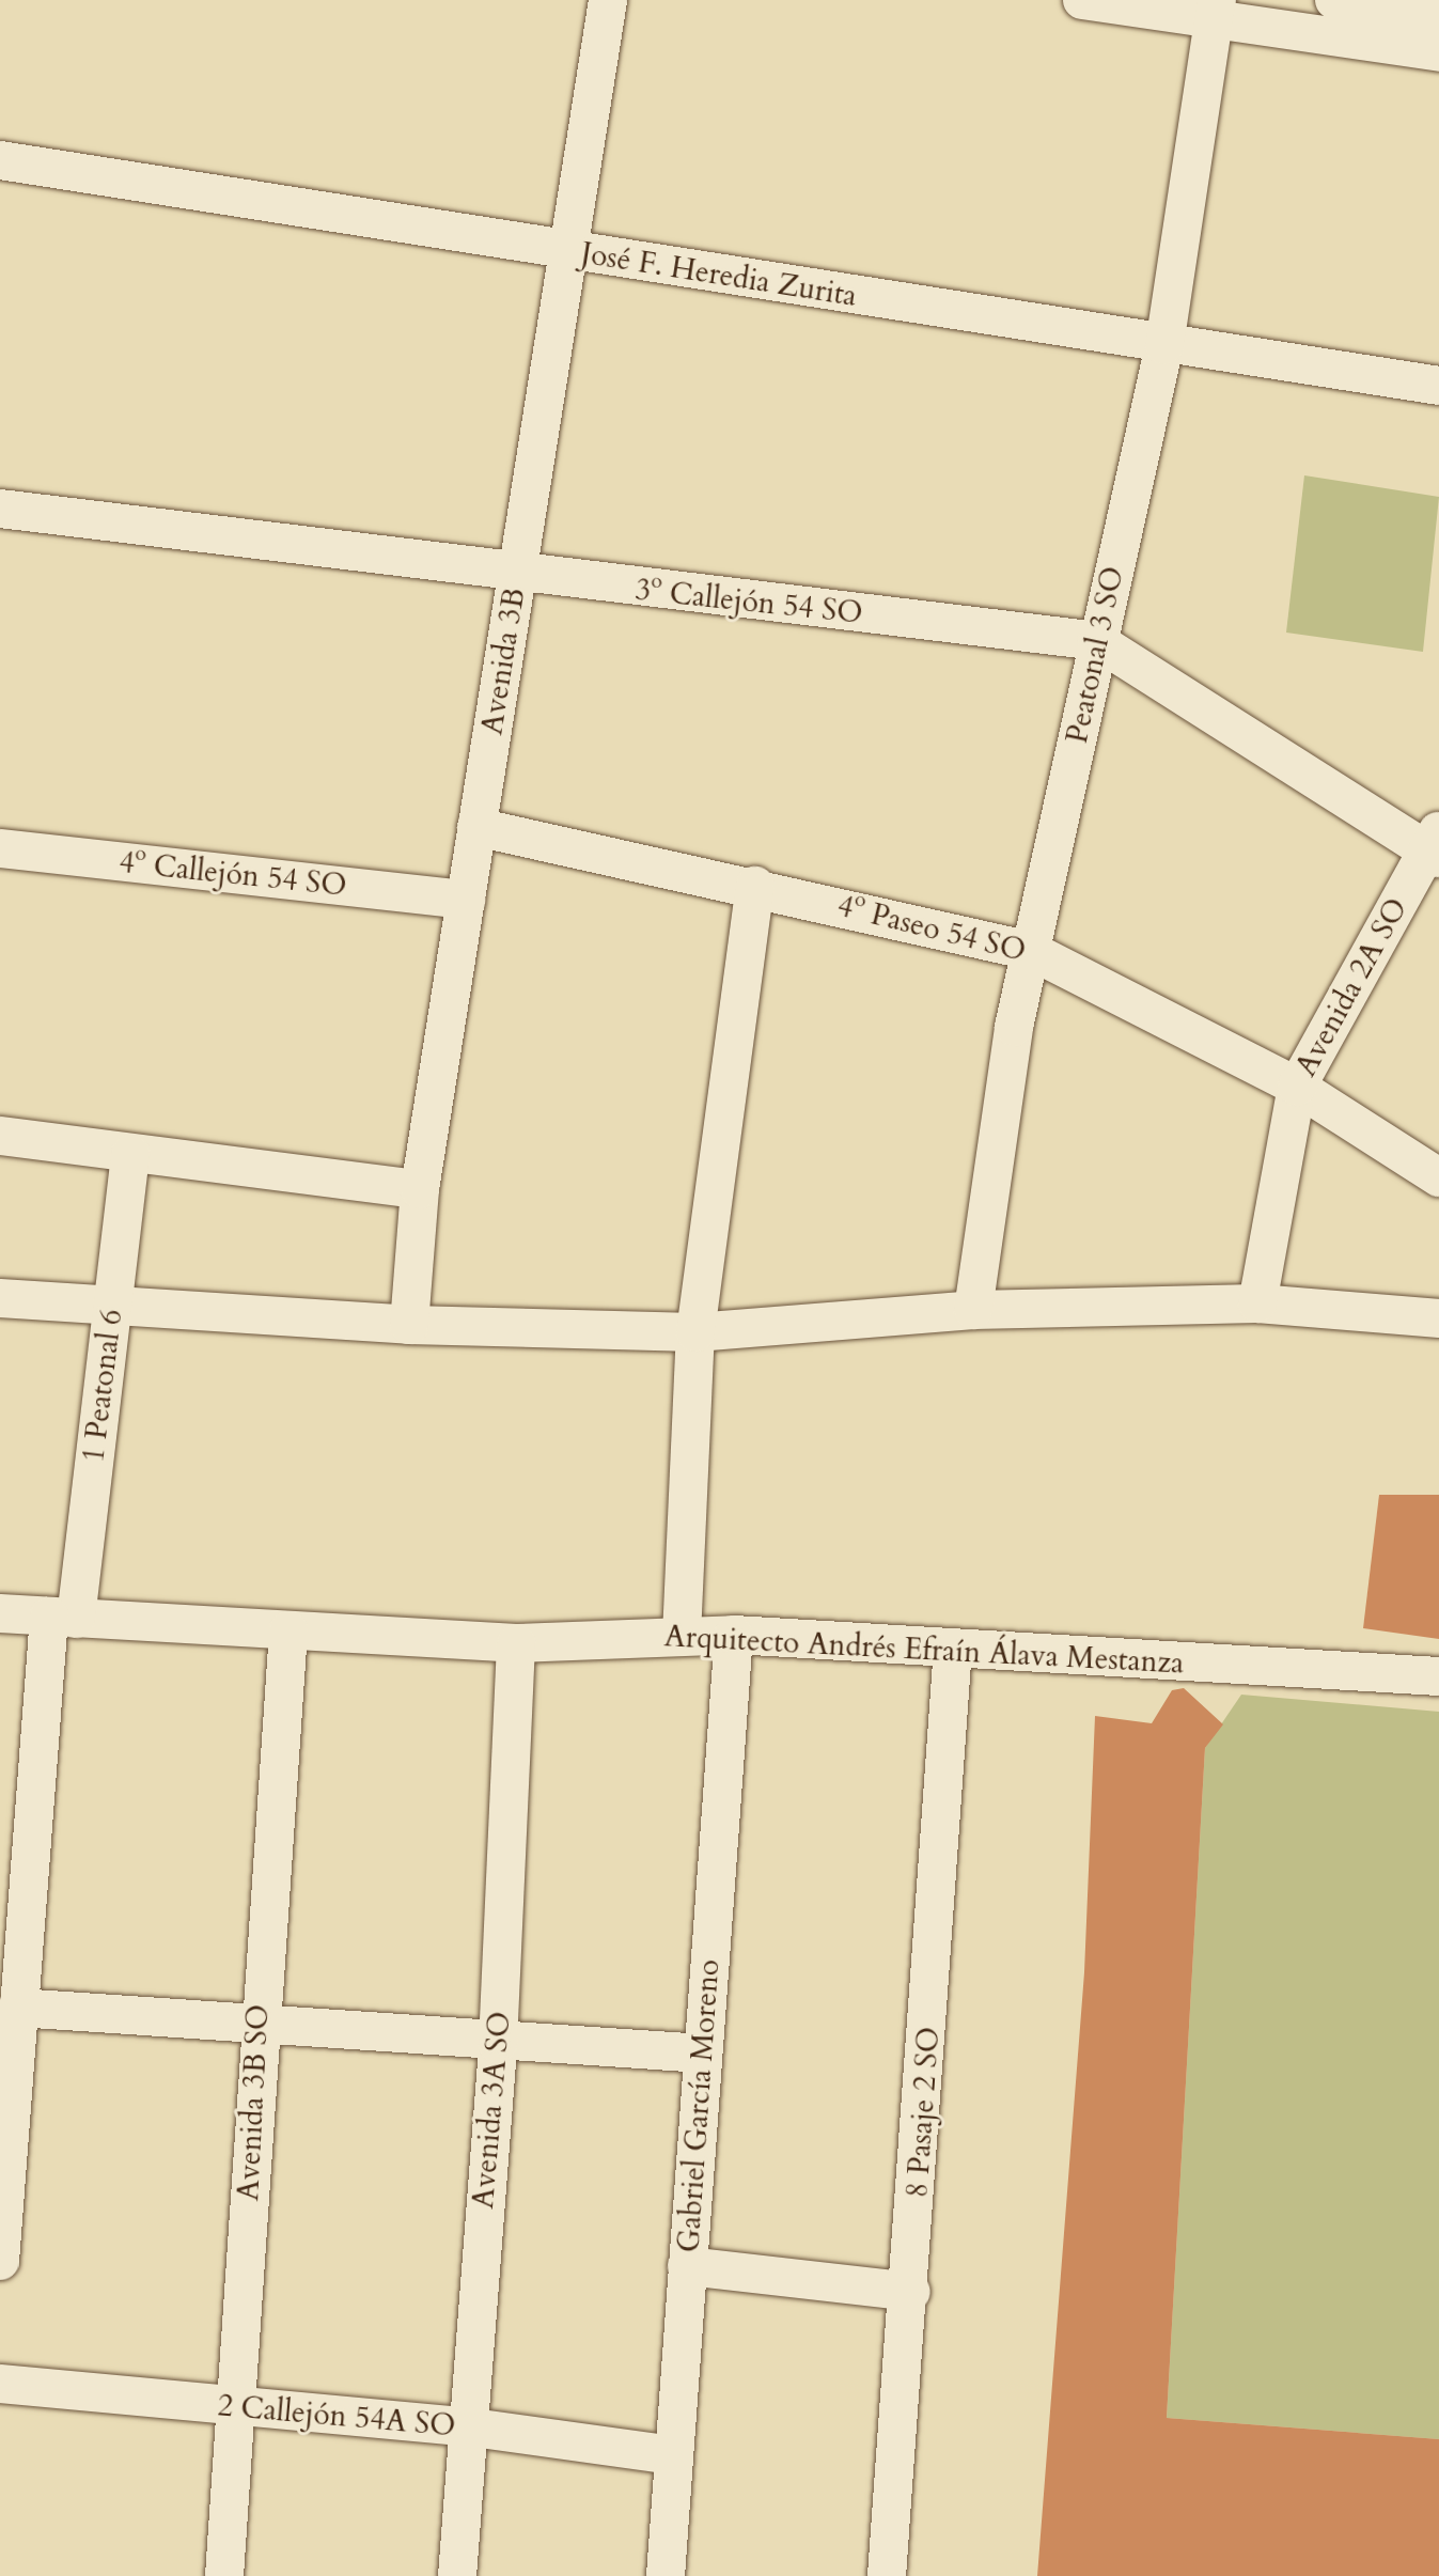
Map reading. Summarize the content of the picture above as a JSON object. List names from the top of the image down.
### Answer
{
  "streets": {
    "street": [
      "José F. Heredia Zurita",
      "3º Callejón 54 SO",
      "Peatonal 3 SO",
      "Avenida 3B",
      "4º Callejón 54 SO",
      "4º Paseo 54 SO",
      "Avenida 2A SO",
      "1 Peatonal 6",
      "Arquitecto Andrés Efraín Álava Mestanza",
      "Avenida 3B SO",
      "Gabriel García Moreno",
      "Avenida 3A SO",
      "8 Pasaje 2 SO",
      "2 Callejón 54A SO"
    ]
  },
  "crossings": [
    ["José F. Heredia Zurita", "Peatonal 3 SO"],
    ["José F. Heredia Zurita", "Avenida 3B"],
    ["3º Callejón 54 SO", "Peatonal 3 SO"],
    ["3º Callejón 54 SO", "Avenida 3B"],
    ["3º Callejón 54 SO", "Avenida 2A SO"],
    ["Peatonal 3 SO", "4º Paseo 54 SO"],
    ["Avenida 3B", "4º Callejón 54 SO"],
    ["Avenida 3B", "4º Paseo 54 SO"],
    ["4º Paseo 54 SO", "Avenida 2A SO"],
    ["1 Peatonal 6", "Arquitecto Andrés Efraín Álava Mestanza"],
    ["Arquitecto Andrés Efraín Álava Mestanza", "Avenida 3B SO"],
    ["Arquitecto Andrés Efraín Álava Mestanza", "Gabriel García Moreno"],
    ["Arquitecto Andrés Efraín Álava Mestanza", "Avenida 3A SO"],
    ["Arquitecto Andrés Efraín Álava Mestanza", "8 Pasaje 2 SO"],
    ["Avenida 3B SO", "2 Callejón 54A SO"],
    ["Gabriel García Moreno", "2 Callejón 54A SO"],
    ["Avenida 3A SO", "2 Callejón 54A SO"]
  ]
}
